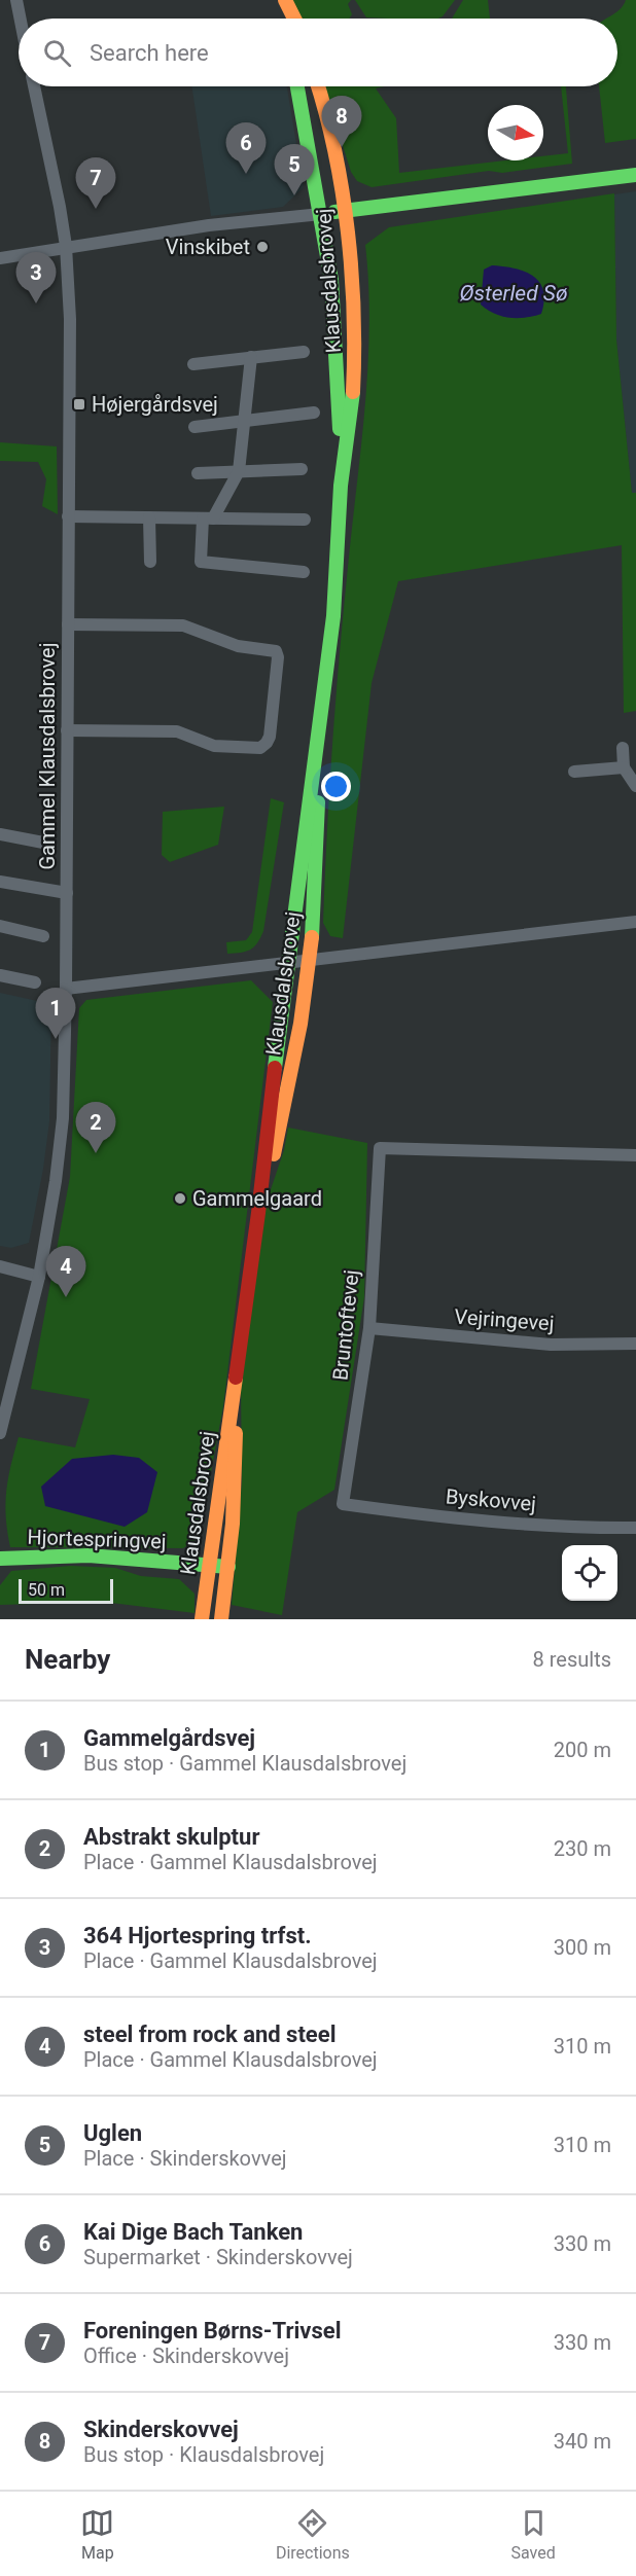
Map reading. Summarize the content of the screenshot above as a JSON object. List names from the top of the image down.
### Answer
{
  "streets": {
    "street": [
      "Klausdalsbrovej",
      "Gammel Klausdalsbrovej",
      "Vejringevej",
      "Bruntoftevej",
      "Byskovvej",
      "Hjortespringvej"
    ]
  },
  "crossings": [
    ["Klausdalsbrovej", "Hjortespringvej"],
    ["Vejringevej", "Bruntoftevej"],
    ["Bruntoftevej", "Byskovvej"]
  ],
  "water": ["Østerled Sø"],
  "places": {
    "other": ["Vinskibet", "Gammelgaard"],
    "transit": ["Højergårdsvej"]
  },
  "scale_bar": "50 m",
  "north": "right",
  "page": {
    "search": "Search here",
    "pins": [
      "8",
      "6",
      "5",
      "7",
      "3",
      "1",
      "2",
      "4"
    ],
    "scale": "50 m",
    "heading": ["Nearby", "8 results"],
    "list": [
      {
        "mark": "1",
        "name": "Gammelgårdsvej",
        "note": "Bus stop · Gammel Klausdalsbrovej",
        "value": "200 m"
      },
      {
        "mark": "2",
        "name": "Abstrakt skulptur",
        "note": "Place · Gammel Klausdalsbrovej",
        "value": "230 m"
      },
      {
        "mark": "3",
        "name": "364 Hjortespring trfst.",
        "note": "Place · Gammel Klausdalsbrovej",
        "value": "300 m"
      },
      {
        "mark": "4",
        "name": "steel from rock and steel",
        "note": "Place · Gammel Klausdalsbrovej",
        "value": "310 m"
      },
      {
        "mark": "5",
        "name": "Uglen",
        "note": "Place · Skinderskovvej",
        "value": "310 m"
      },
      {
        "mark": "6",
        "name": "Kai Dige Bach Tanken",
        "note": "Supermarket · Skinderskovvej",
        "value": "330 m"
      },
      {
        "mark": "7",
        "name": "Foreningen Børns-Trivsel",
        "note": "Office · Skinderskovvej",
        "value": "330 m"
      },
      {
        "mark": "8",
        "name": "Skinderskovvej",
        "note": "Bus stop · Klausdalsbrovej",
        "value": "340 m"
      }
    ],
    "nav": ["Map", "Directions", "Saved"]
  }
}
